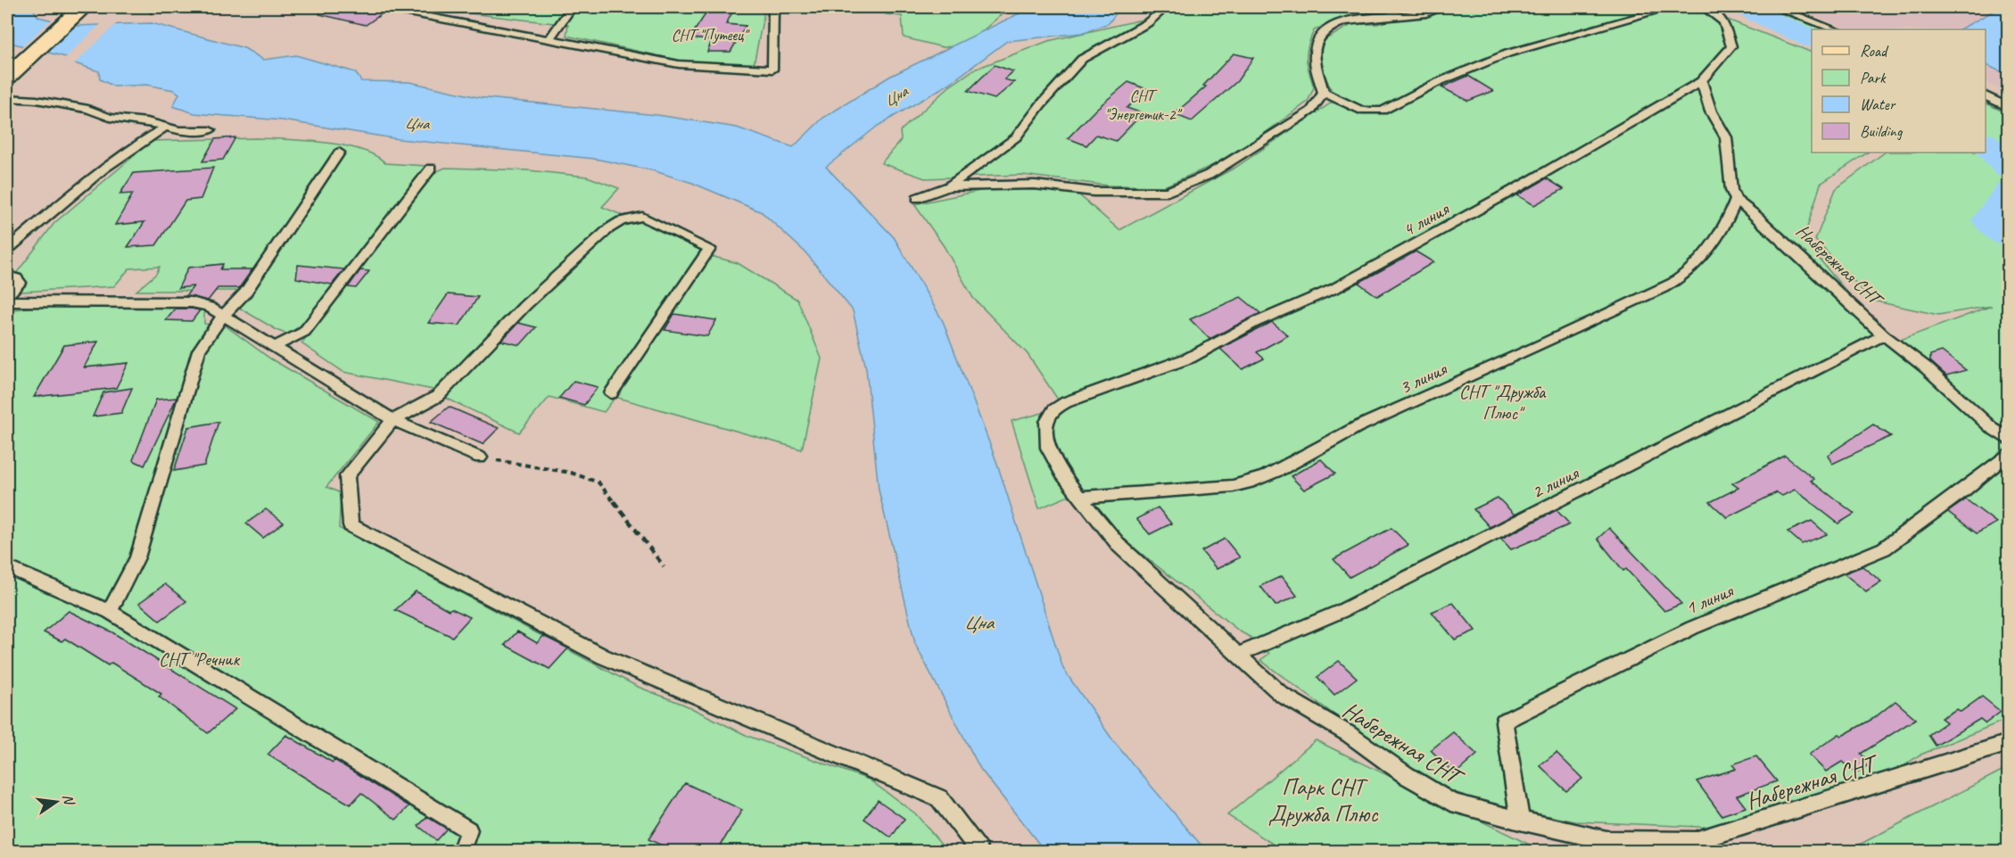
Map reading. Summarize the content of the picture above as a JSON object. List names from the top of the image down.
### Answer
{
  "streets": {
    "lane": [
      "4 линия",
      "Набережная СНТ",
      "3 линия",
      "2 линия",
      "1 линия"
    ]
  },
  "crossings": [
    ["4 линия", "Набережная СНТ"],
    ["Набережная СНТ", "3 линия"],
    ["Набережная СНТ", "2 линия"],
    ["Набережная СНТ", "1 линия"]
  ],
  "water": ["Цна"],
  "parks": [
    "СНТ \"Путеец\"",
    "СНТ \"Энергетик-2\"",
    "СНТ \"Дружба Плюс\"",
    "СНТ \"Речник",
    "Парк СНТ Дружба Плюс"
  ],
  "legend": [
    "Road",
    "Park",
    "Water",
    "Building"
  ],
  "north": "right"
}
